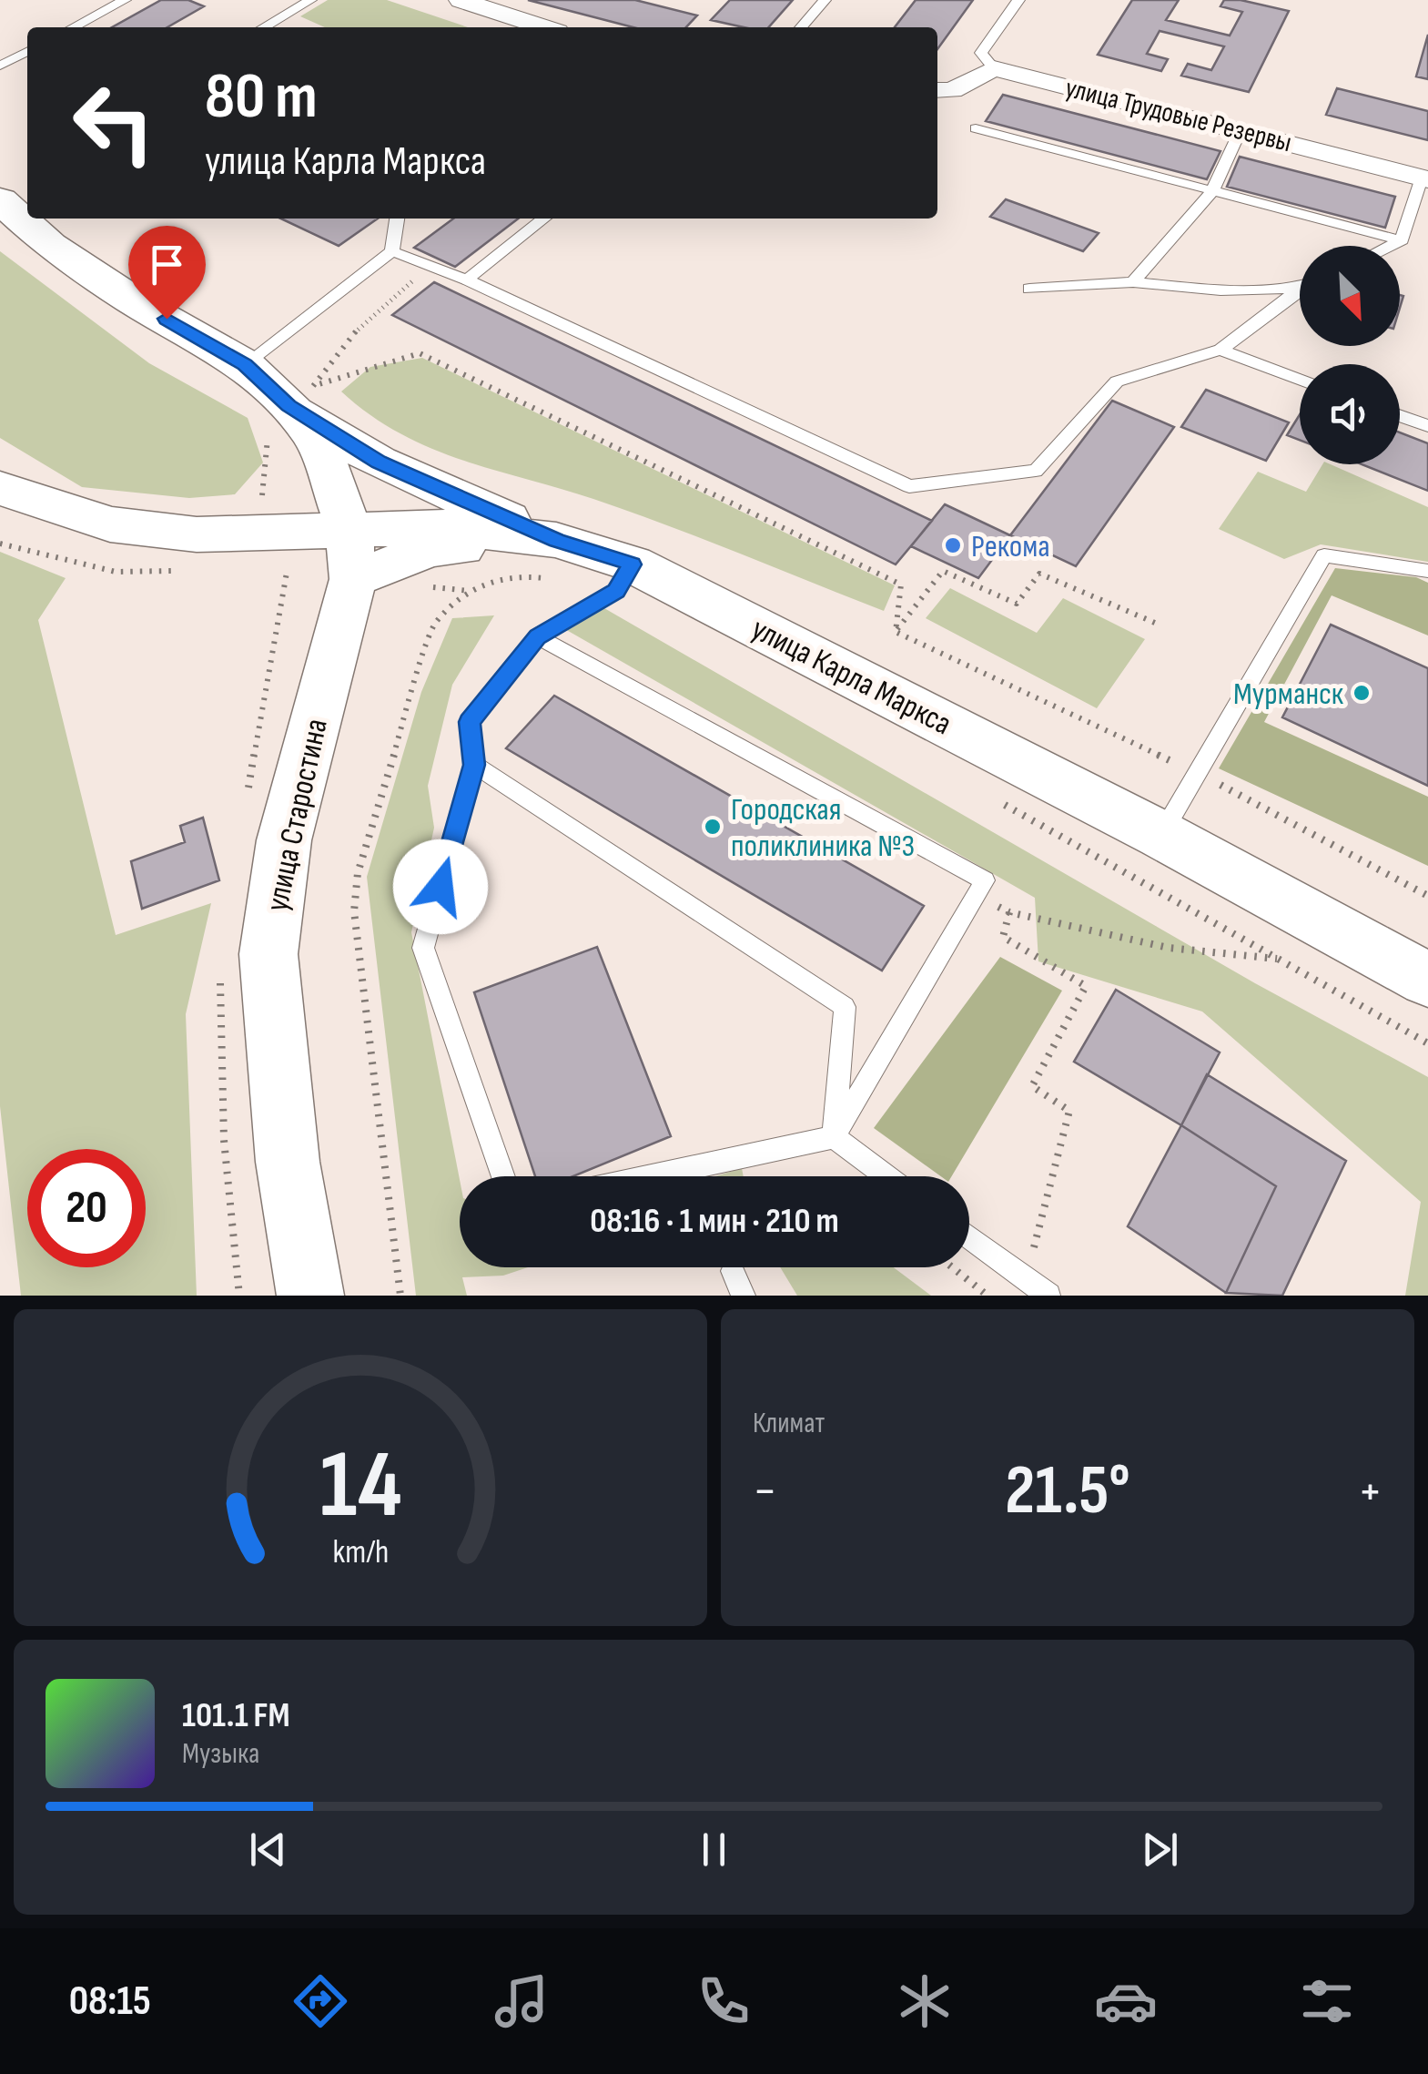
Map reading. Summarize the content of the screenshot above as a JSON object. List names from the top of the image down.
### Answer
{
  "streets": {
    "main road": ["улица Карла Маркса", "улица Старостина"],
    "street": ["улица Трудовые Резервы"]
  },
  "places": ["Рекома", "Мурманск", "Городская поликлиника №3"],
  "north": "bottom right",
  "page": {
    "turn": ["80 m", "улица Карла Маркса"],
    "limit": "20",
    "trip": "08:16 · 1 мин · 210 m",
    "tile": "Климат",
    "heat": ["−", "21.5°", "+"],
    "song": ["101.1 FM", "Музыка"],
    "tabs": "08:15",
    "gauge": ["14", "km/h"]
  }
}
